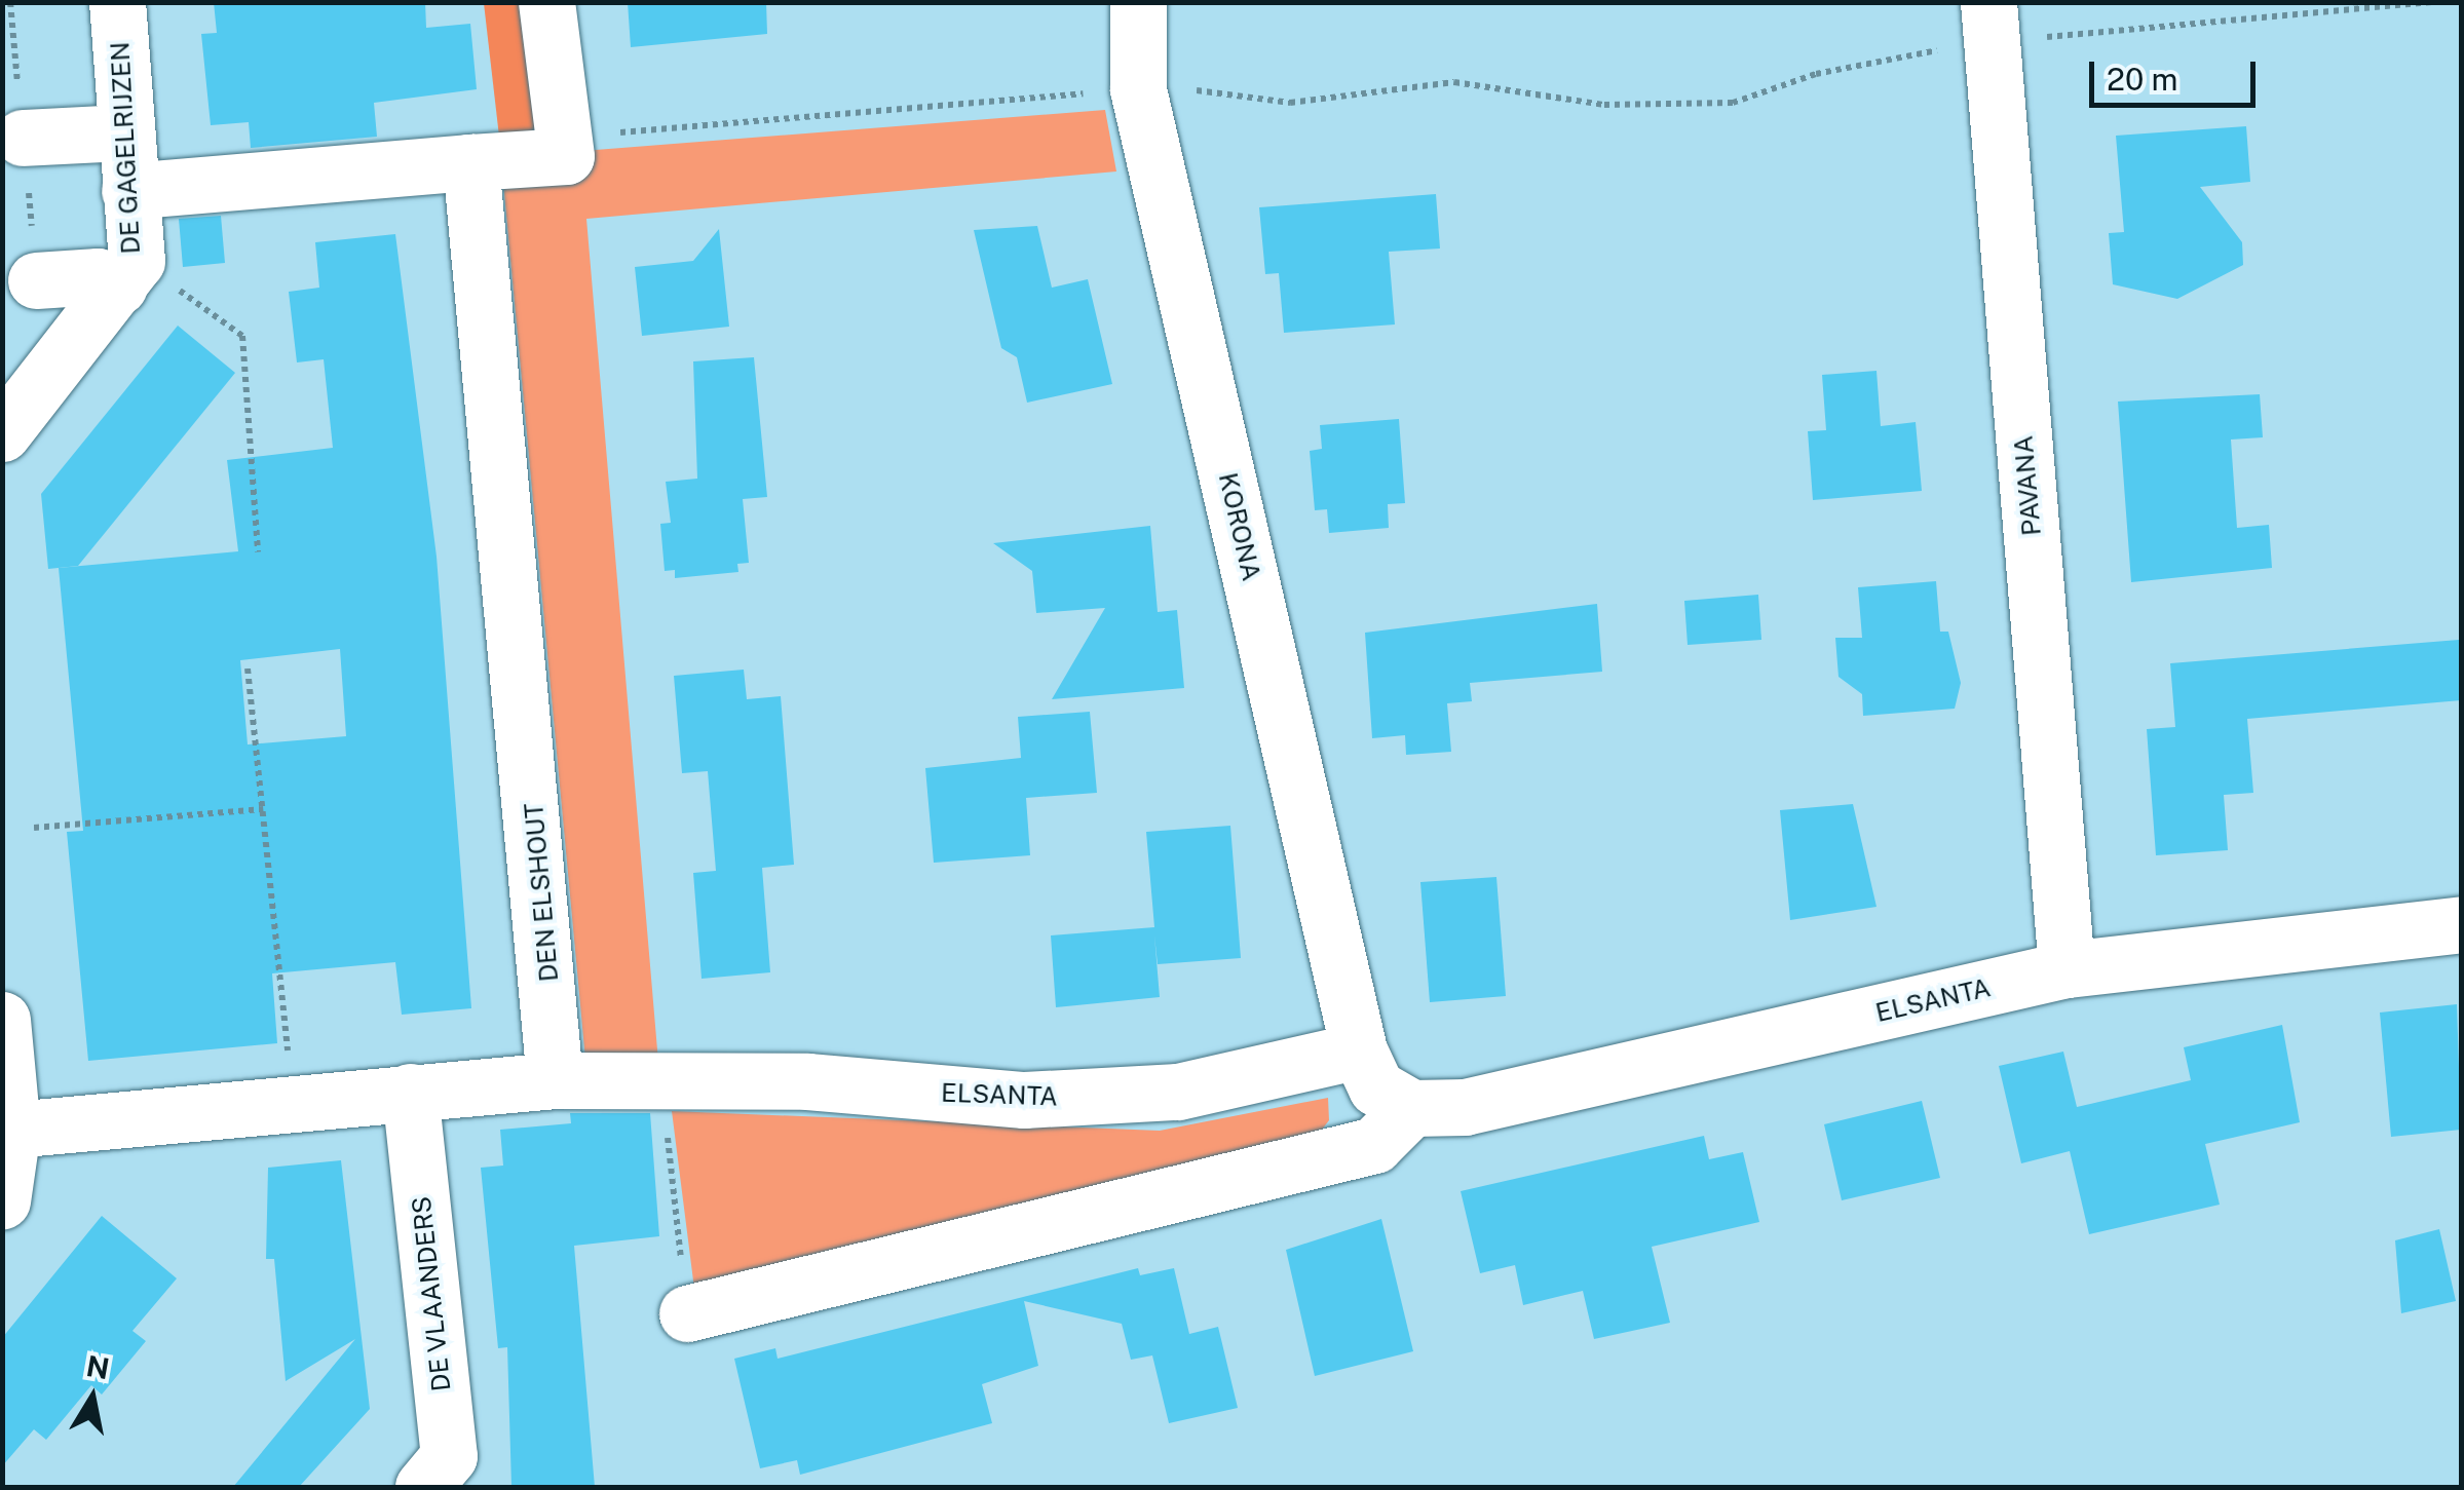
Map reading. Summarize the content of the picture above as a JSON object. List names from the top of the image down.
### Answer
{
  "streets": {
    "street": [
      "DE GAGELRIJZEN",
      "PAVANA",
      "KORONA",
      "DEN ELSHOUT",
      "ELSANTA",
      "DE VLAANDERS"
    ]
  },
  "crossings": [
    ["PAVANA", "ELSANTA"],
    ["KORONA", "ELSANTA"],
    ["DEN ELSHOUT", "ELSANTA"]
  ],
  "scale_bar": "20 m",
  "north": "top"
}
